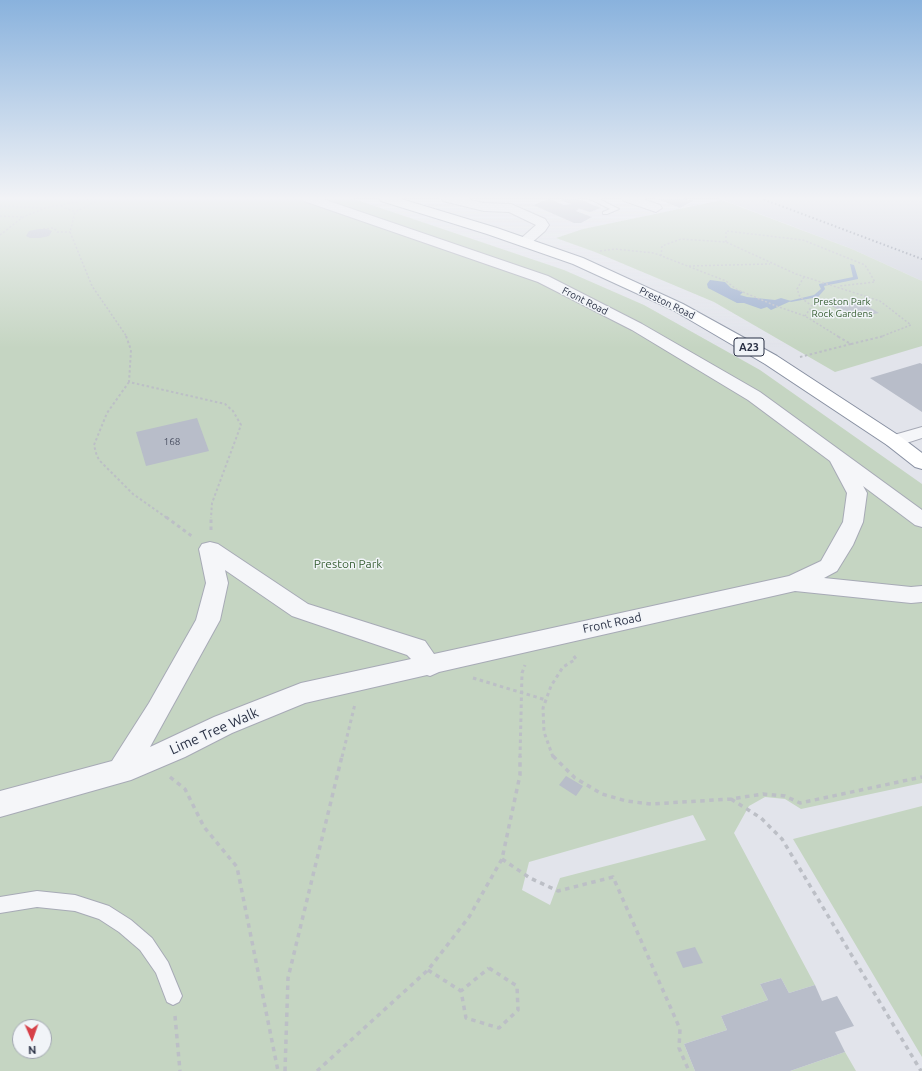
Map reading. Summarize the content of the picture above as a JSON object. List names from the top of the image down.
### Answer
{
  "streets": {
    "highway": ["Preston Road", "A23"],
    "street": ["Front Road", "Lime Tree Walk"]
  },
  "crossings": [
    ["Front Road", "Lime Tree Walk"]
  ],
  "parks": ["Preston Park Rock Gardens", "Preston Park"],
  "house_numbers": ["168"],
  "north": "bottom"
}
